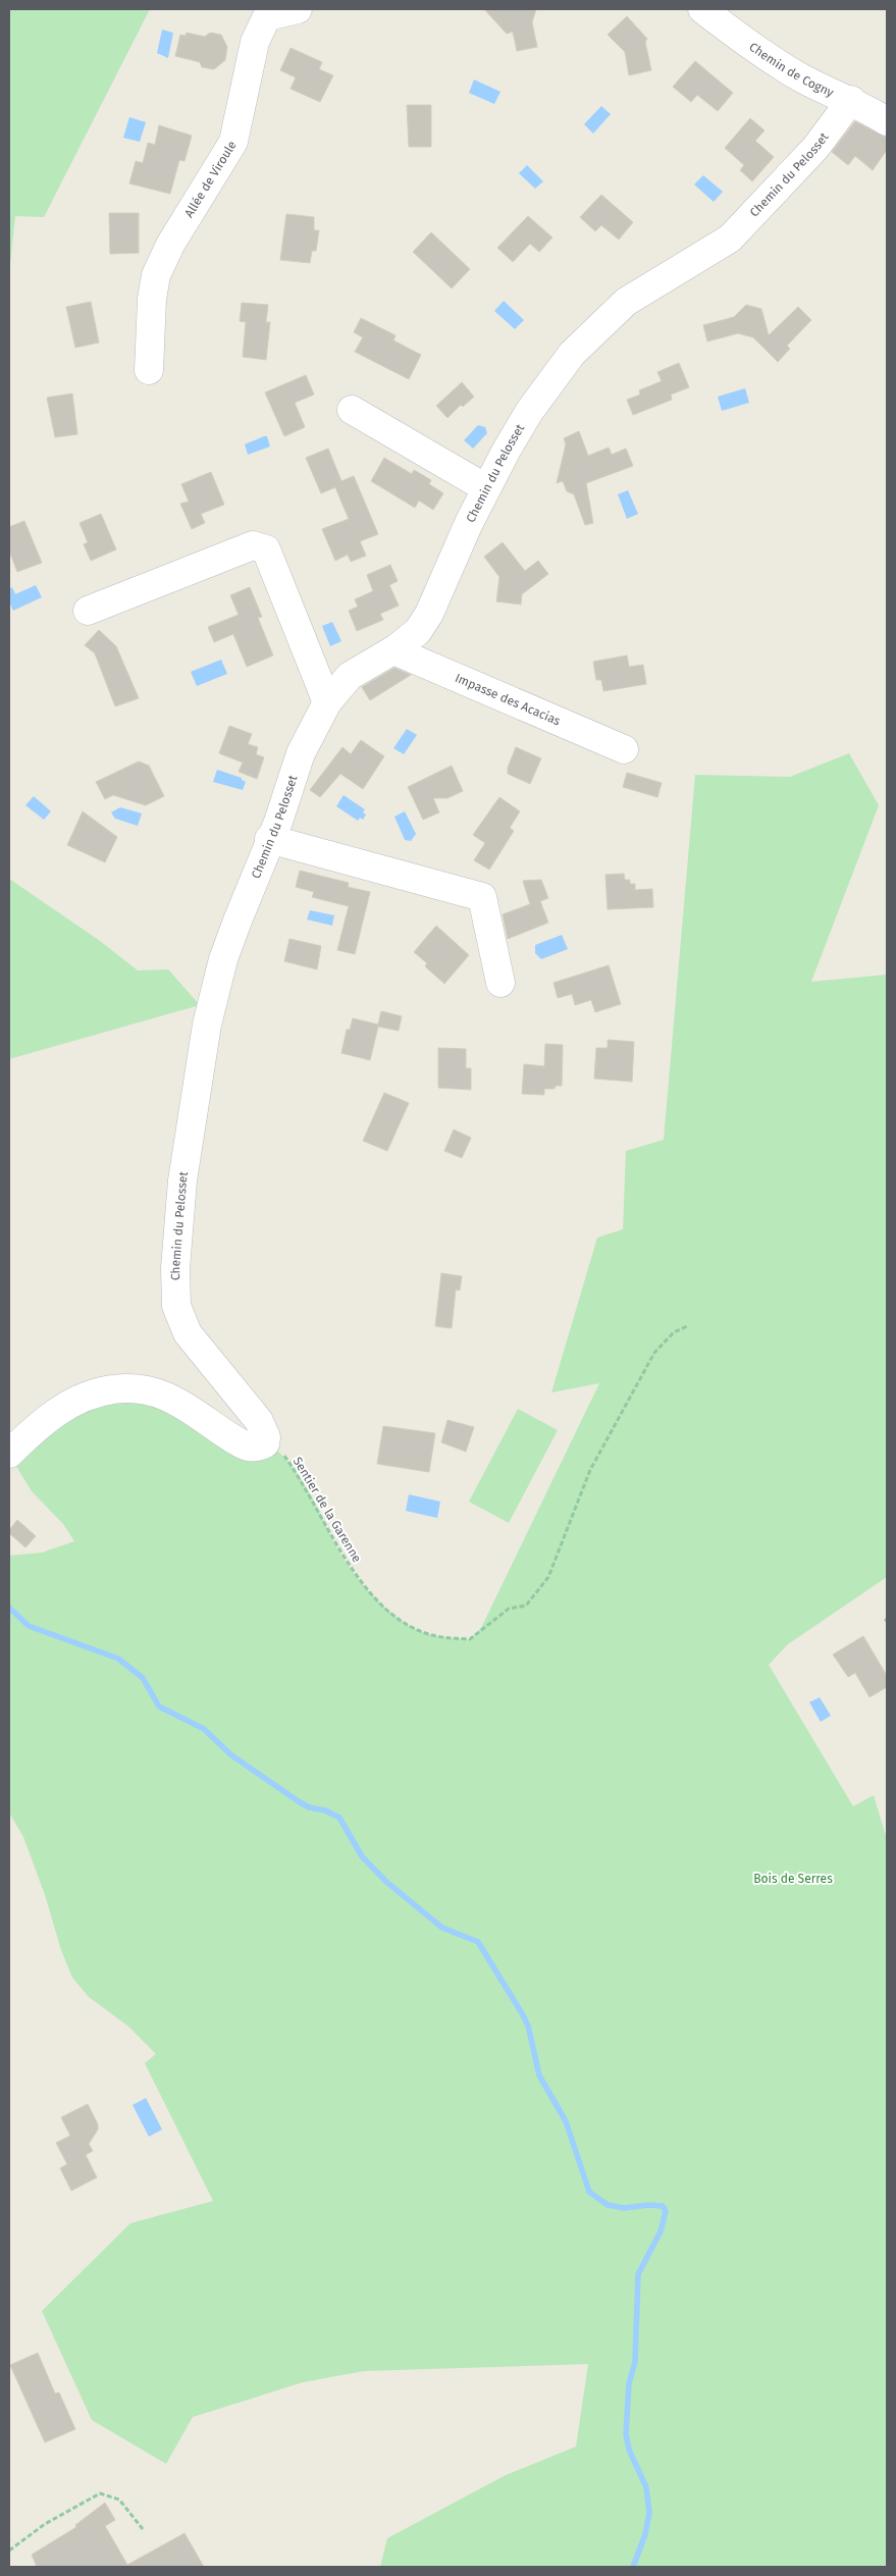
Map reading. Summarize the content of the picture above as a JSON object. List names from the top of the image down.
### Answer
{
  "streets": {
    "street": [
      "Chemin de Cogny",
      "Chemin du Pelosset",
      "Allée de Viroule",
      "Impasse des Acacias"
    ],
    "path": ["Sentier de la Garenne"]
  },
  "crossings": [
    ["Chemin de Cogny", "Chemin du Pelosset"],
    ["Chemin du Pelosset", "Impasse des Acacias"],
    ["Chemin du Pelosset", "Sentier de la Garenne"]
  ],
  "parks": ["Bois de Serres"]
}
